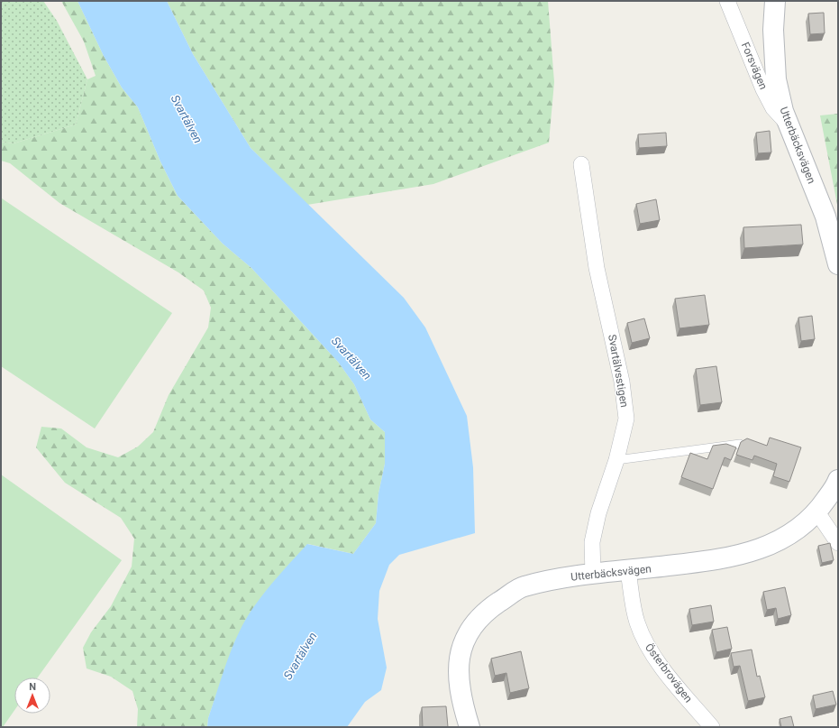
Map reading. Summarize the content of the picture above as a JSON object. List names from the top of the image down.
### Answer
{
  "streets": {
    "street": [
      "Forsvägen",
      "Utterbäcksvägen",
      "Svartälvsstigen",
      "Österbrovägen"
    ]
  },
  "crossings": [
    ["Forsvägen", "Utterbäcksvägen"],
    ["Utterbäcksvägen", "Svartälvsstigen"],
    ["Utterbäcksvägen", "Österbrovägen"]
  ],
  "water": ["Svartälven"],
  "north": "top"
}
